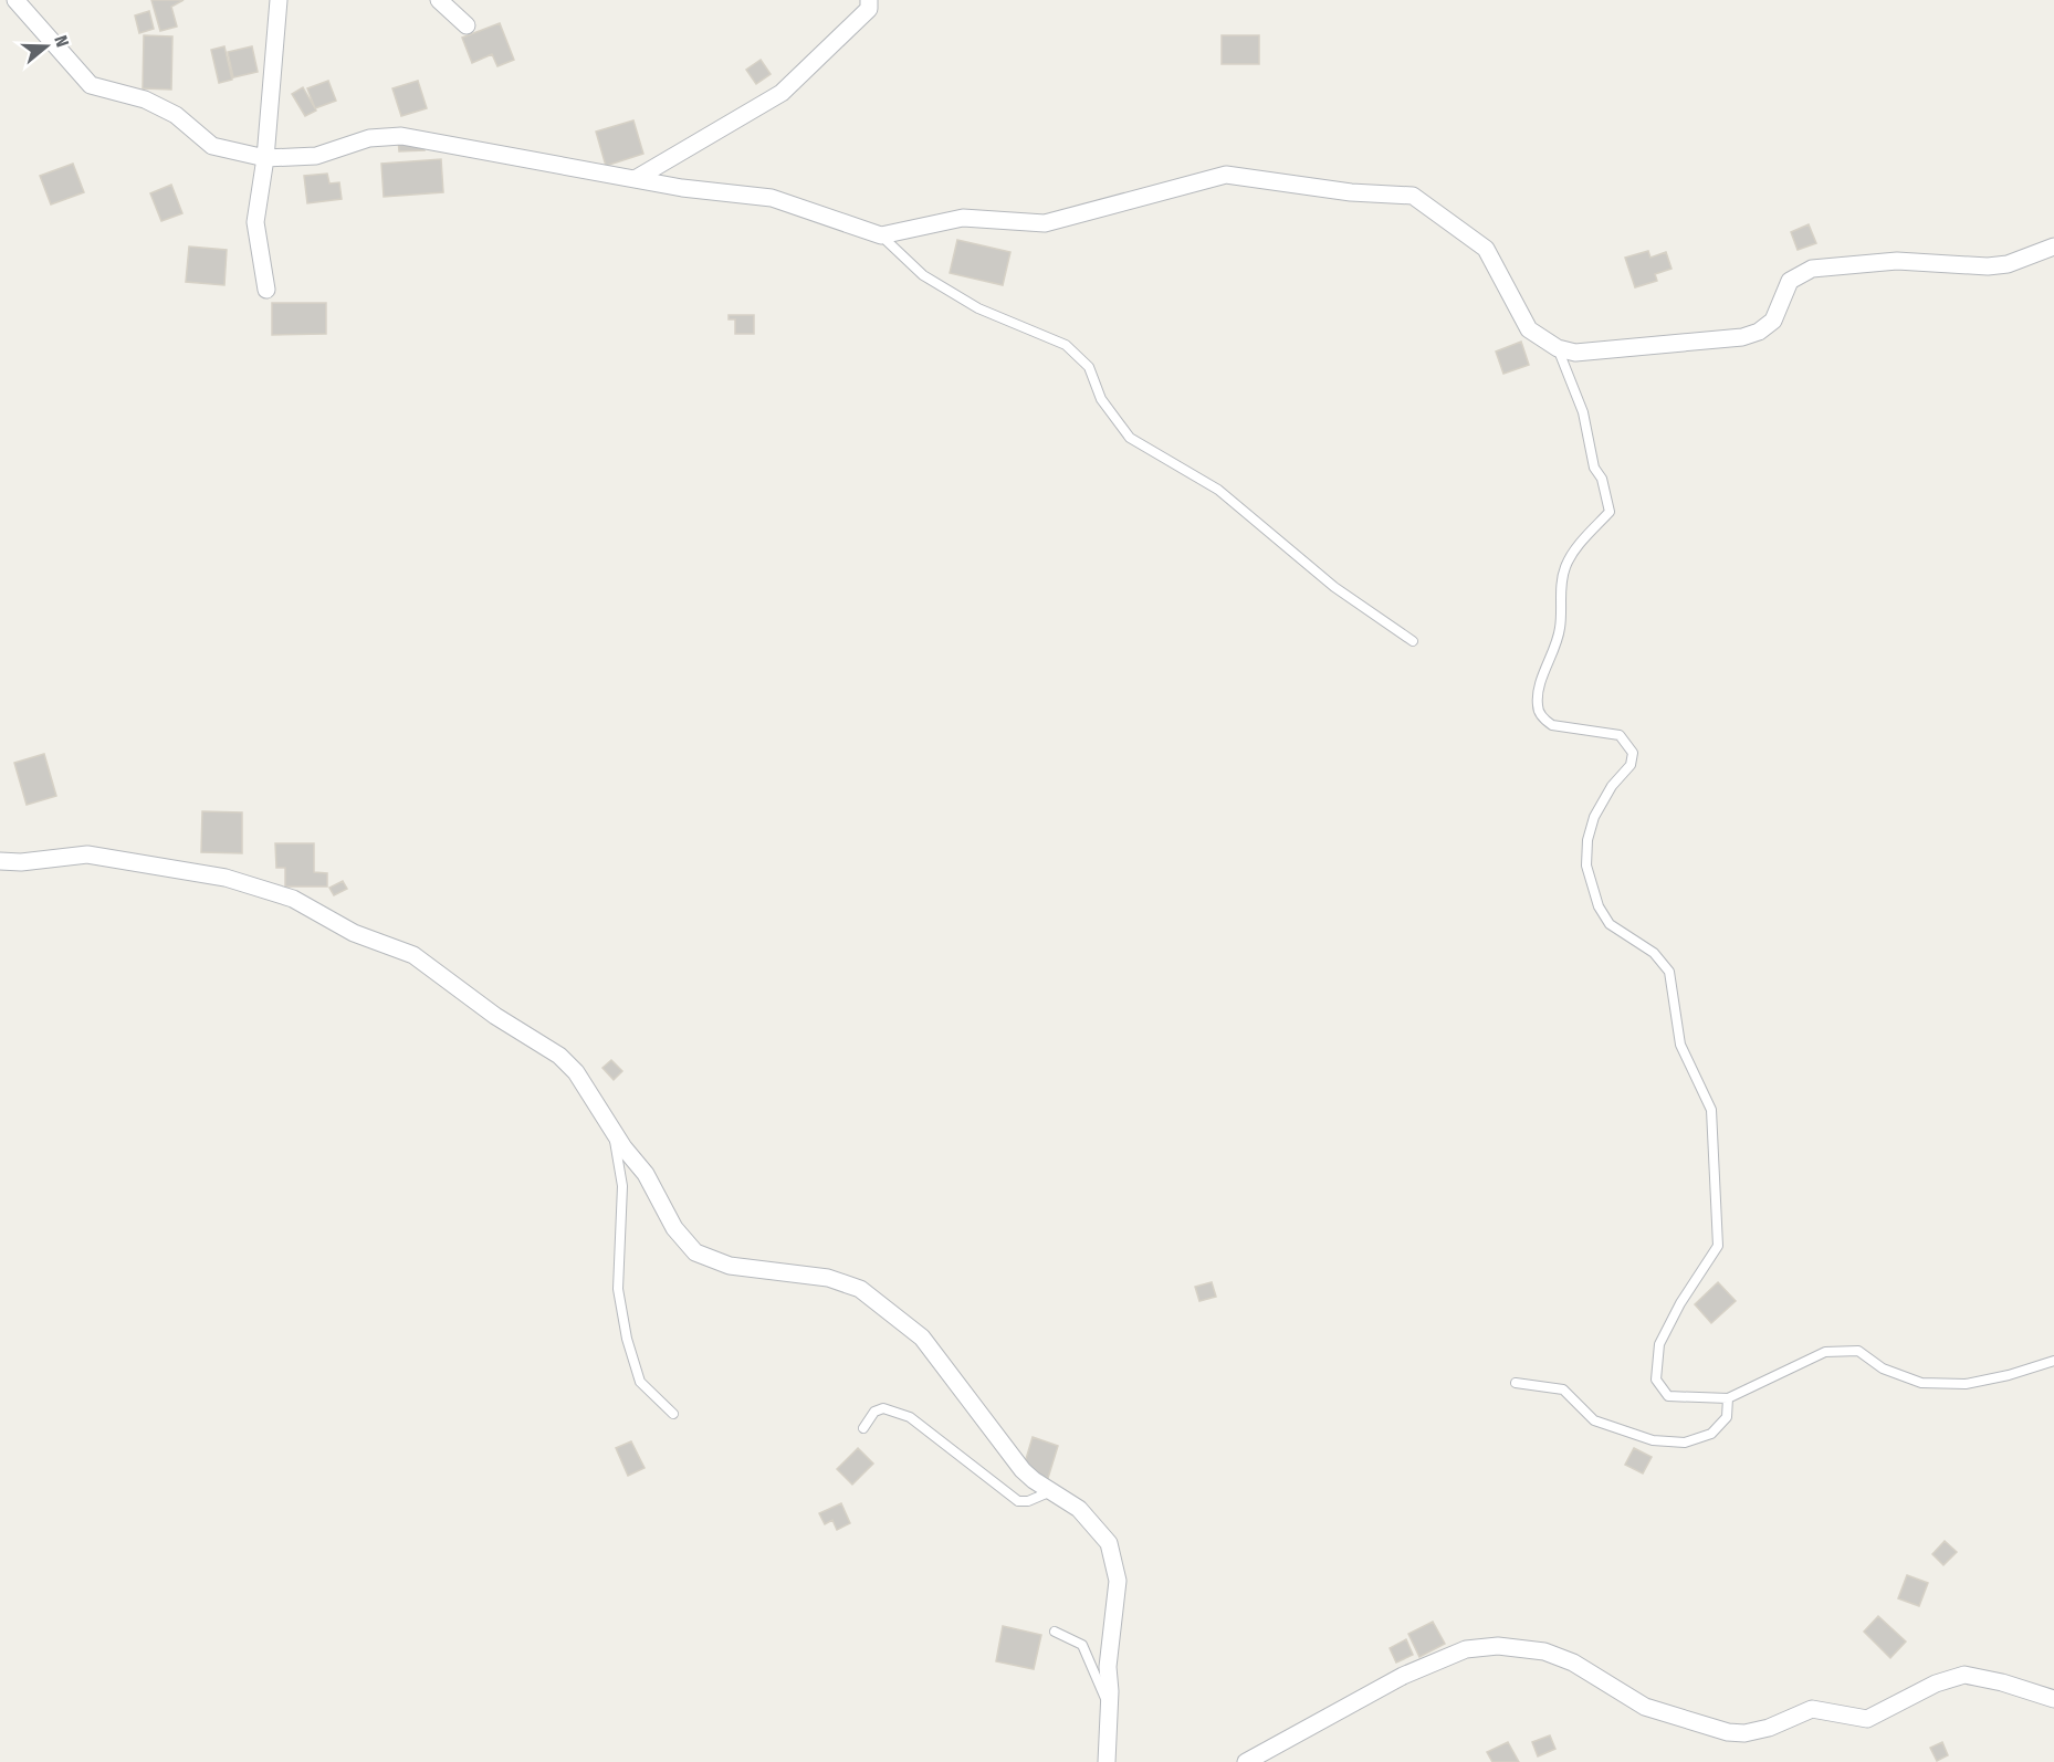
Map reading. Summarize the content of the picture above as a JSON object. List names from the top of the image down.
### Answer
{
  "north": "right"
}
